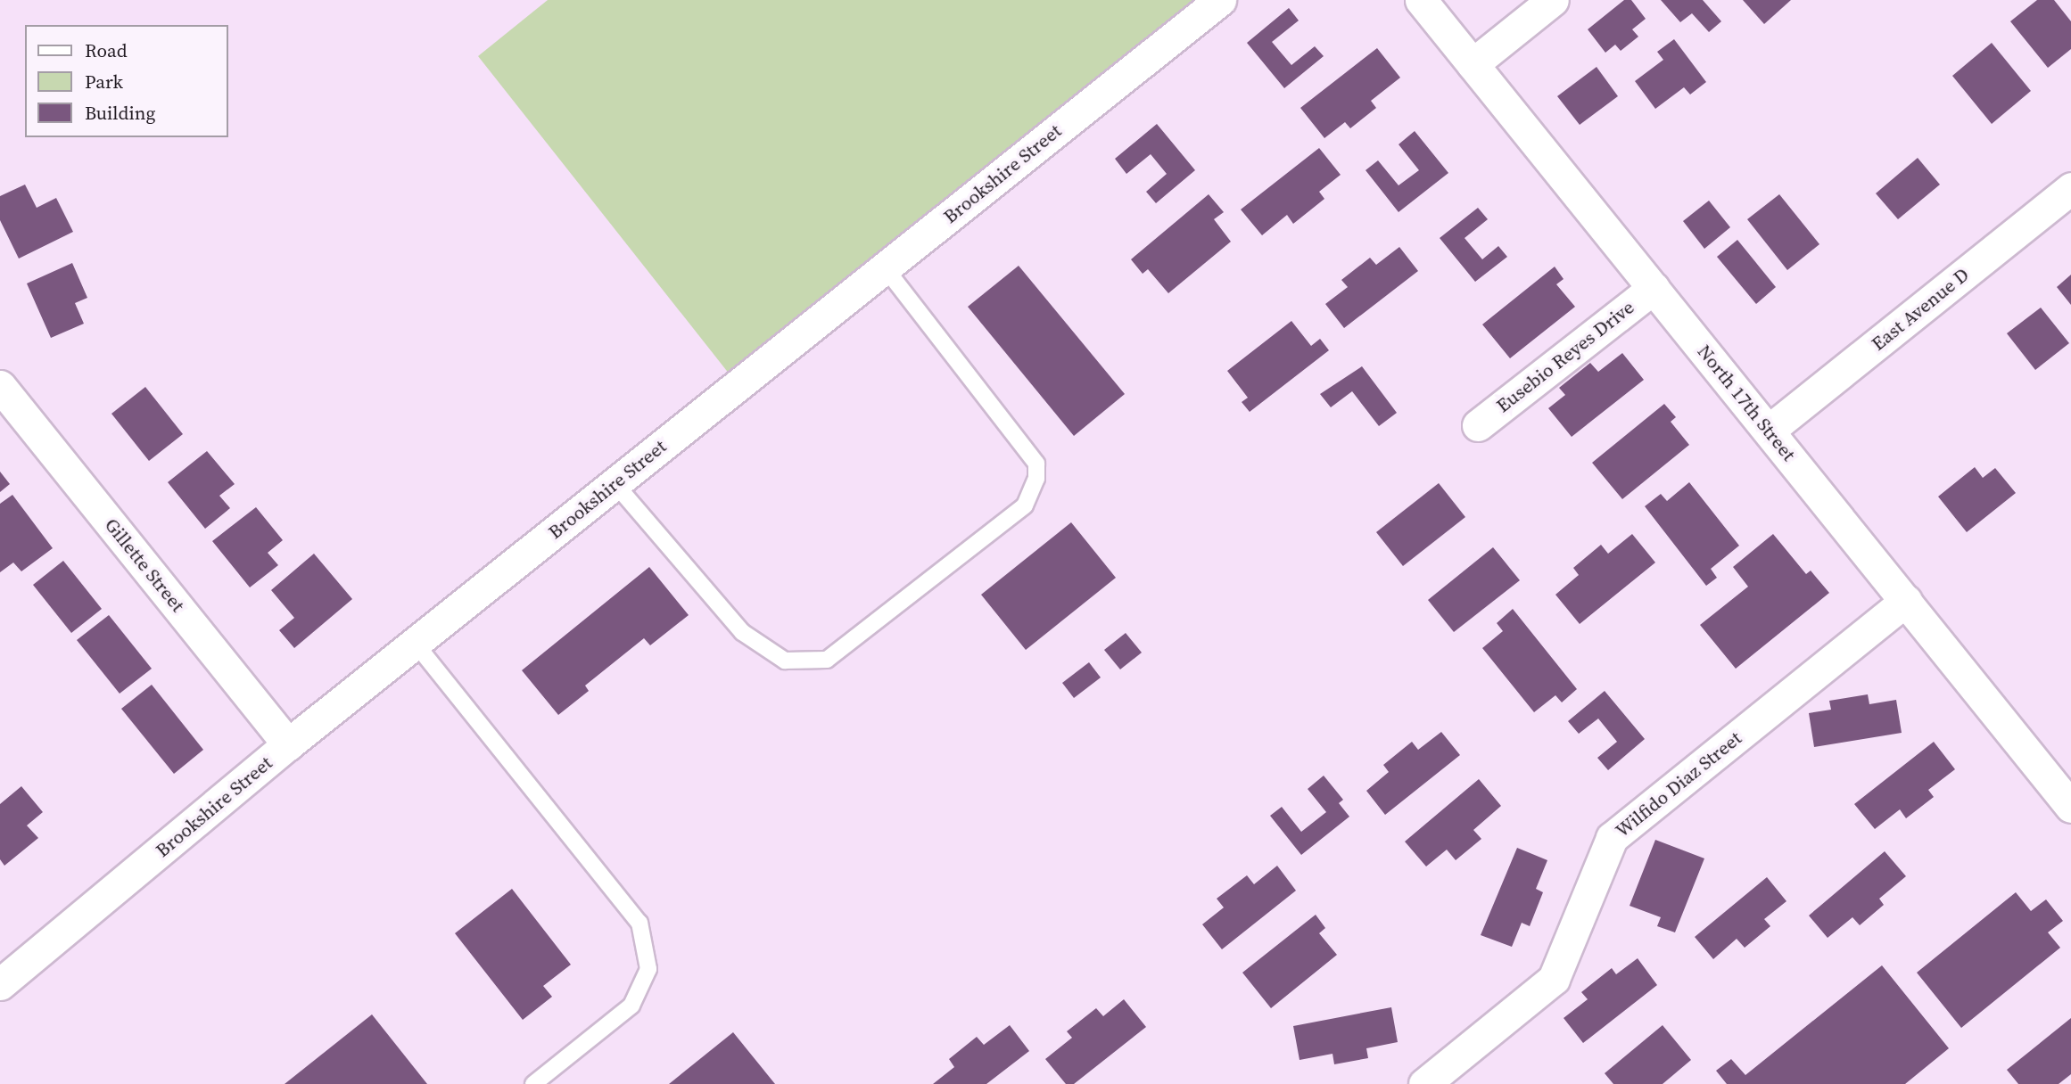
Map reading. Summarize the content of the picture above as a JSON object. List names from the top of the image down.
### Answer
{
  "streets": {
    "street": [
      "Brookshire Street",
      "East Avenue D",
      "Eusebio Reyes Drive",
      "North 17th Street",
      "Gillette Street",
      "Wilfido Diaz Street"
    ]
  },
  "crossings": [
    ["Brookshire Street", "Gillette Street"],
    ["East Avenue D", "North 17th Street"],
    ["Eusebio Reyes Drive", "North 17th Street"],
    ["North 17th Street", "Wilfido Diaz Street"]
  ],
  "legend": ["Road", "Park", "Building"]
}
